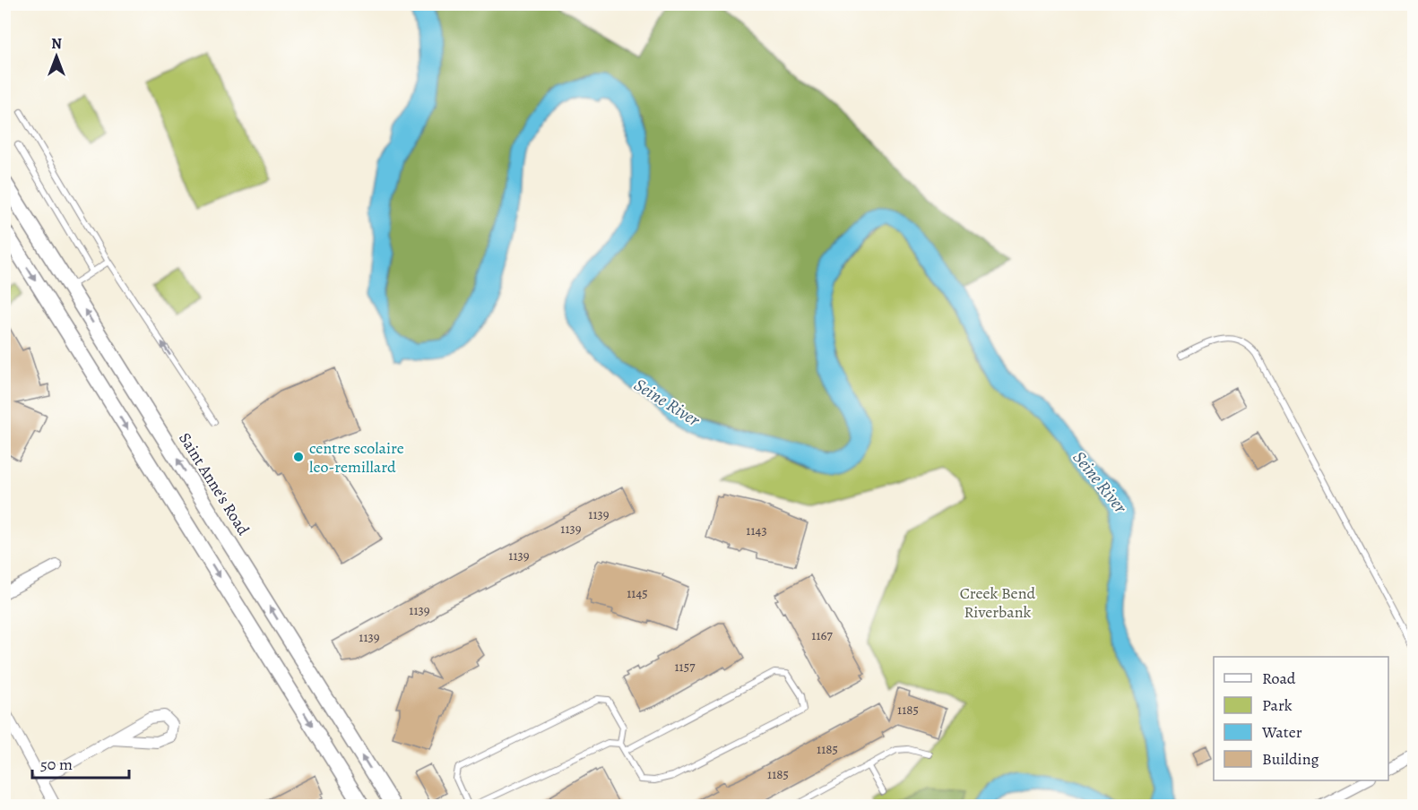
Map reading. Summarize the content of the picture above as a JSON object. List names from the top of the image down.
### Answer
{
  "streets": {
    "main road": ["Saint Anne's Road"]
  },
  "water": ["Seine River"],
  "parks": ["Creek Bend Riverbank"],
  "places": ["centre scolaire leo-remillard"],
  "house_numbers": [
    "1139",
    "1139",
    "1143",
    "1139",
    "1145",
    "1139",
    "1167",
    "1139",
    "1157",
    "1185",
    "1185",
    "1185"
  ],
  "legend": [
    "Road",
    "Park",
    "Water",
    "Building"
  ],
  "scale_bar": "50 m",
  "north": "top"
}
